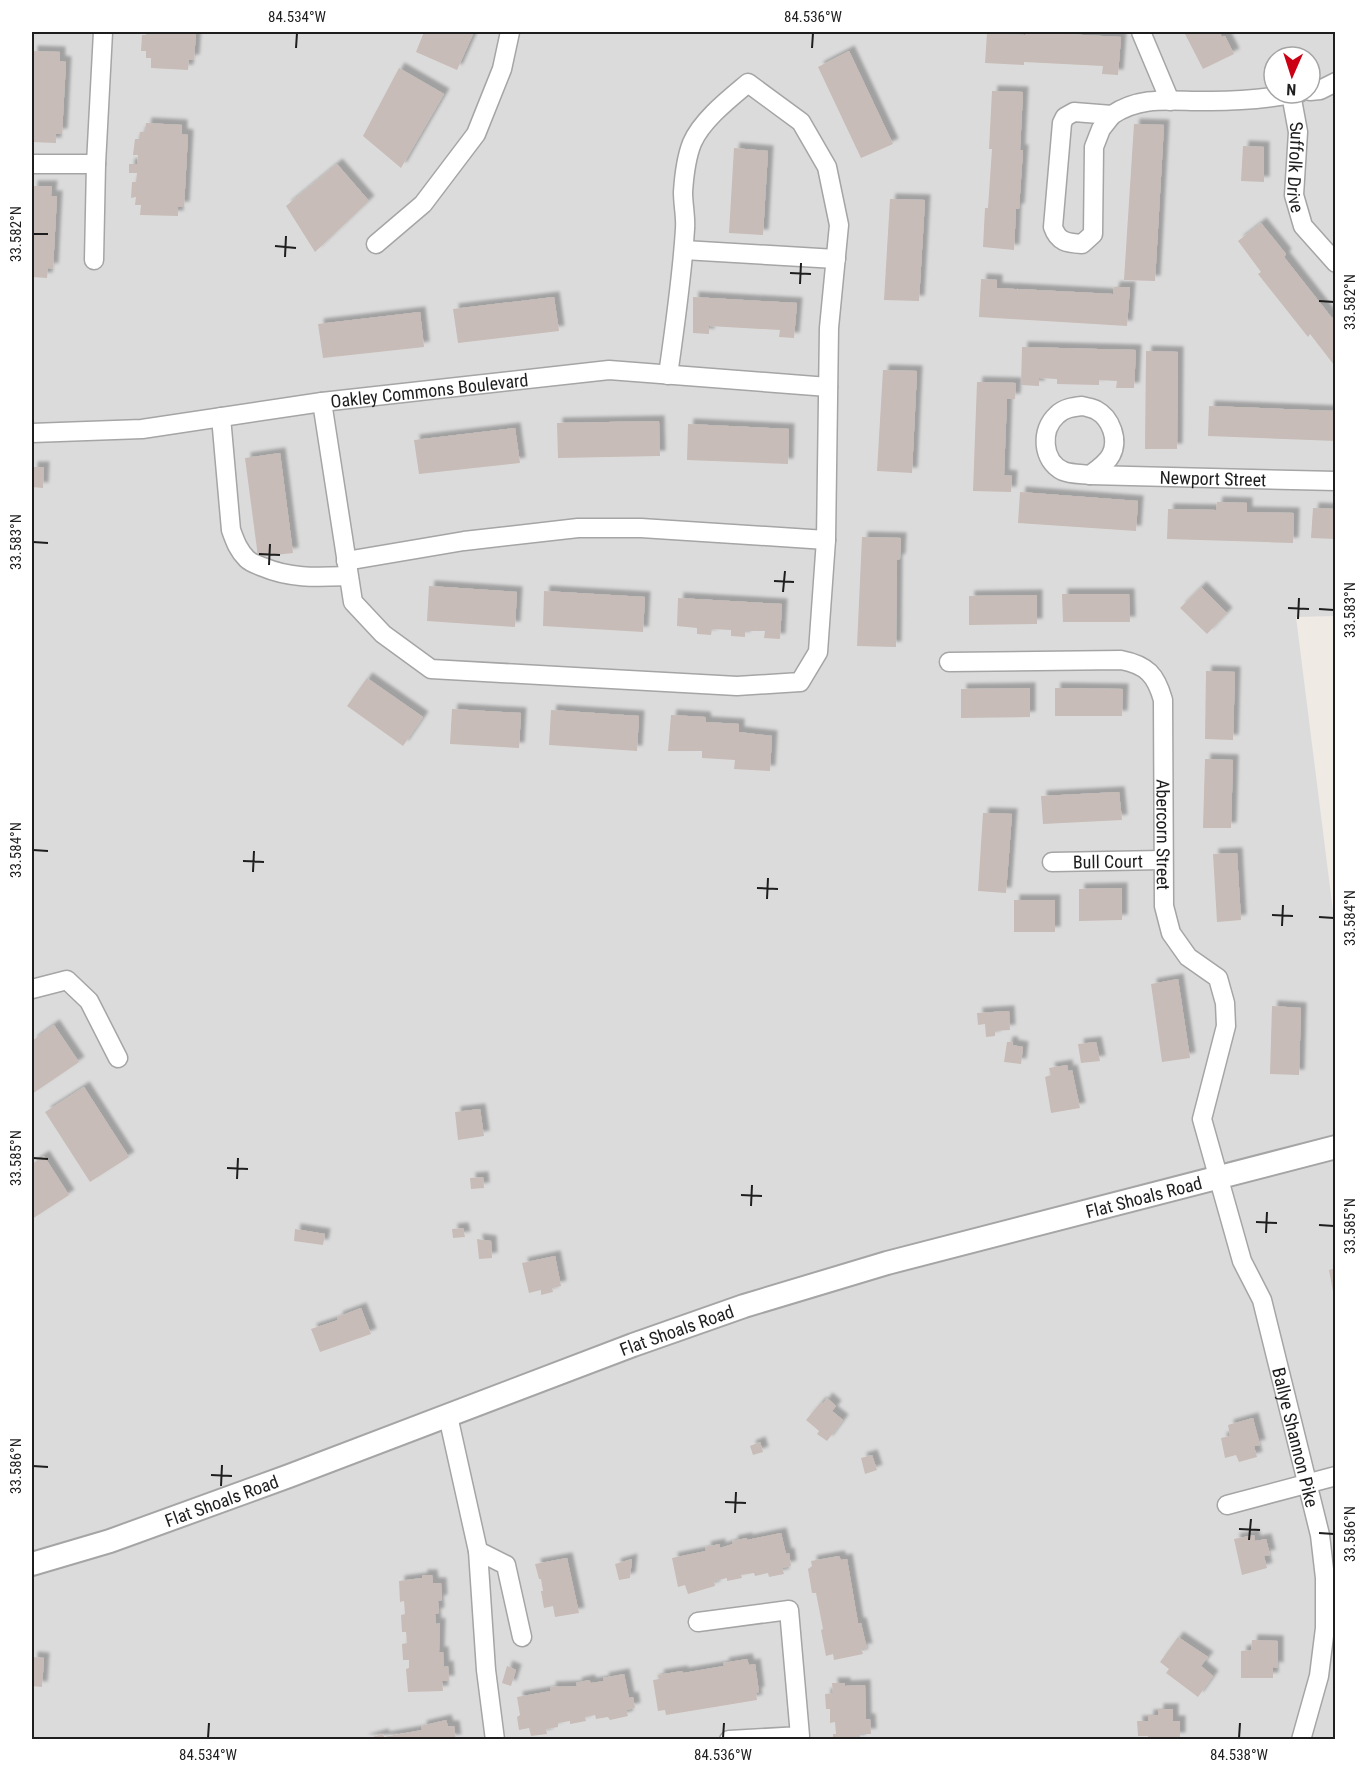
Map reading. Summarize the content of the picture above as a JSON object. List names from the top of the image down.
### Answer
{
  "streets": {
    "street": [
      "Suffolk Drive",
      "Oakley Commons Boulevard",
      "Newport Street",
      "Abercorn Street",
      "Bull Court",
      "Flat Shoals Road",
      "Ballye Shannon Pike"
    ]
  },
  "crossings": [
    ["Abercorn Street", "Bull Court"],
    ["Abercorn Street", "Flat Shoals Road"],
    ["Abercorn Street", "Ballye Shannon Pike"],
    ["Flat Shoals Road", "Ballye Shannon Pike"]
  ],
  "north": "bottom",
  "coordinates": [
    "84.534°W",
    "84.536°W",
    "33.582°N",
    "33.583°N",
    "33.584°N",
    "33.585°N",
    "33.586°N",
    "84.538°W"
  ]
}
